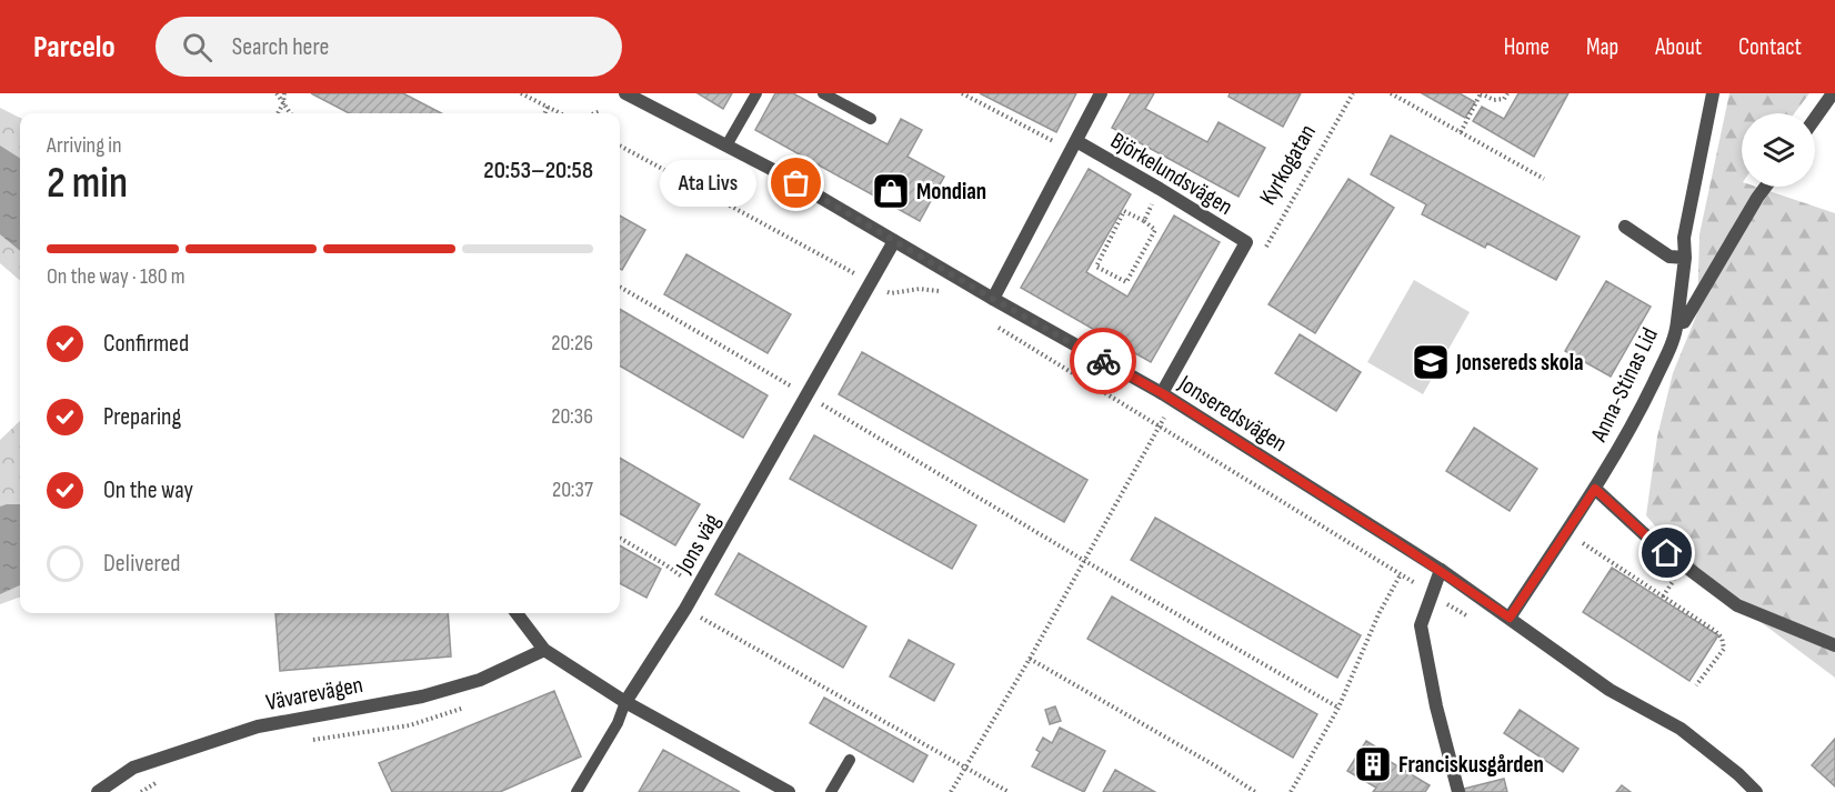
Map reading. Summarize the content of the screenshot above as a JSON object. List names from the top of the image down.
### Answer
{
  "streets": {
    "street": [
      "Björkelundsvägen",
      "Anna-Stinas Lid",
      "Jonseredsvägen",
      "Jons väg",
      "Vävarevägen"
    ],
    "path": ["Kyrkogatan"]
  },
  "crossings": [
    ["Kyrkogatan", "Björkelundsvägen"],
    ["Björkelundsvägen", "Jonseredsvägen"],
    ["Anna-Stinas Lid", "Jonseredsvägen"],
    ["Jonseredsvägen", "Jons väg"]
  ],
  "places": {
    "other": ["Ata Livs"],
    "shop": ["Mondian"],
    "school or university": ["Jonsereds skola"],
    "building": ["Franciskusgården"]
  },
  "page": {
    "header": "Parcelo",
    "search": "Search here",
    "nav": [
      "Home",
      "Map",
      "About",
      "Contact"
    ],
    "heading": ["2 min", "Arriving in", "20:53–20:58"],
    "bubble": "Ata Livs",
    "bar": "On the way · 180 m",
    "list": [
      ["Confirmed", "20:26"],
      ["Preparing", "20:36"],
      ["On the way", "20:37"],
      "Delivered"
    ]
  }
}
